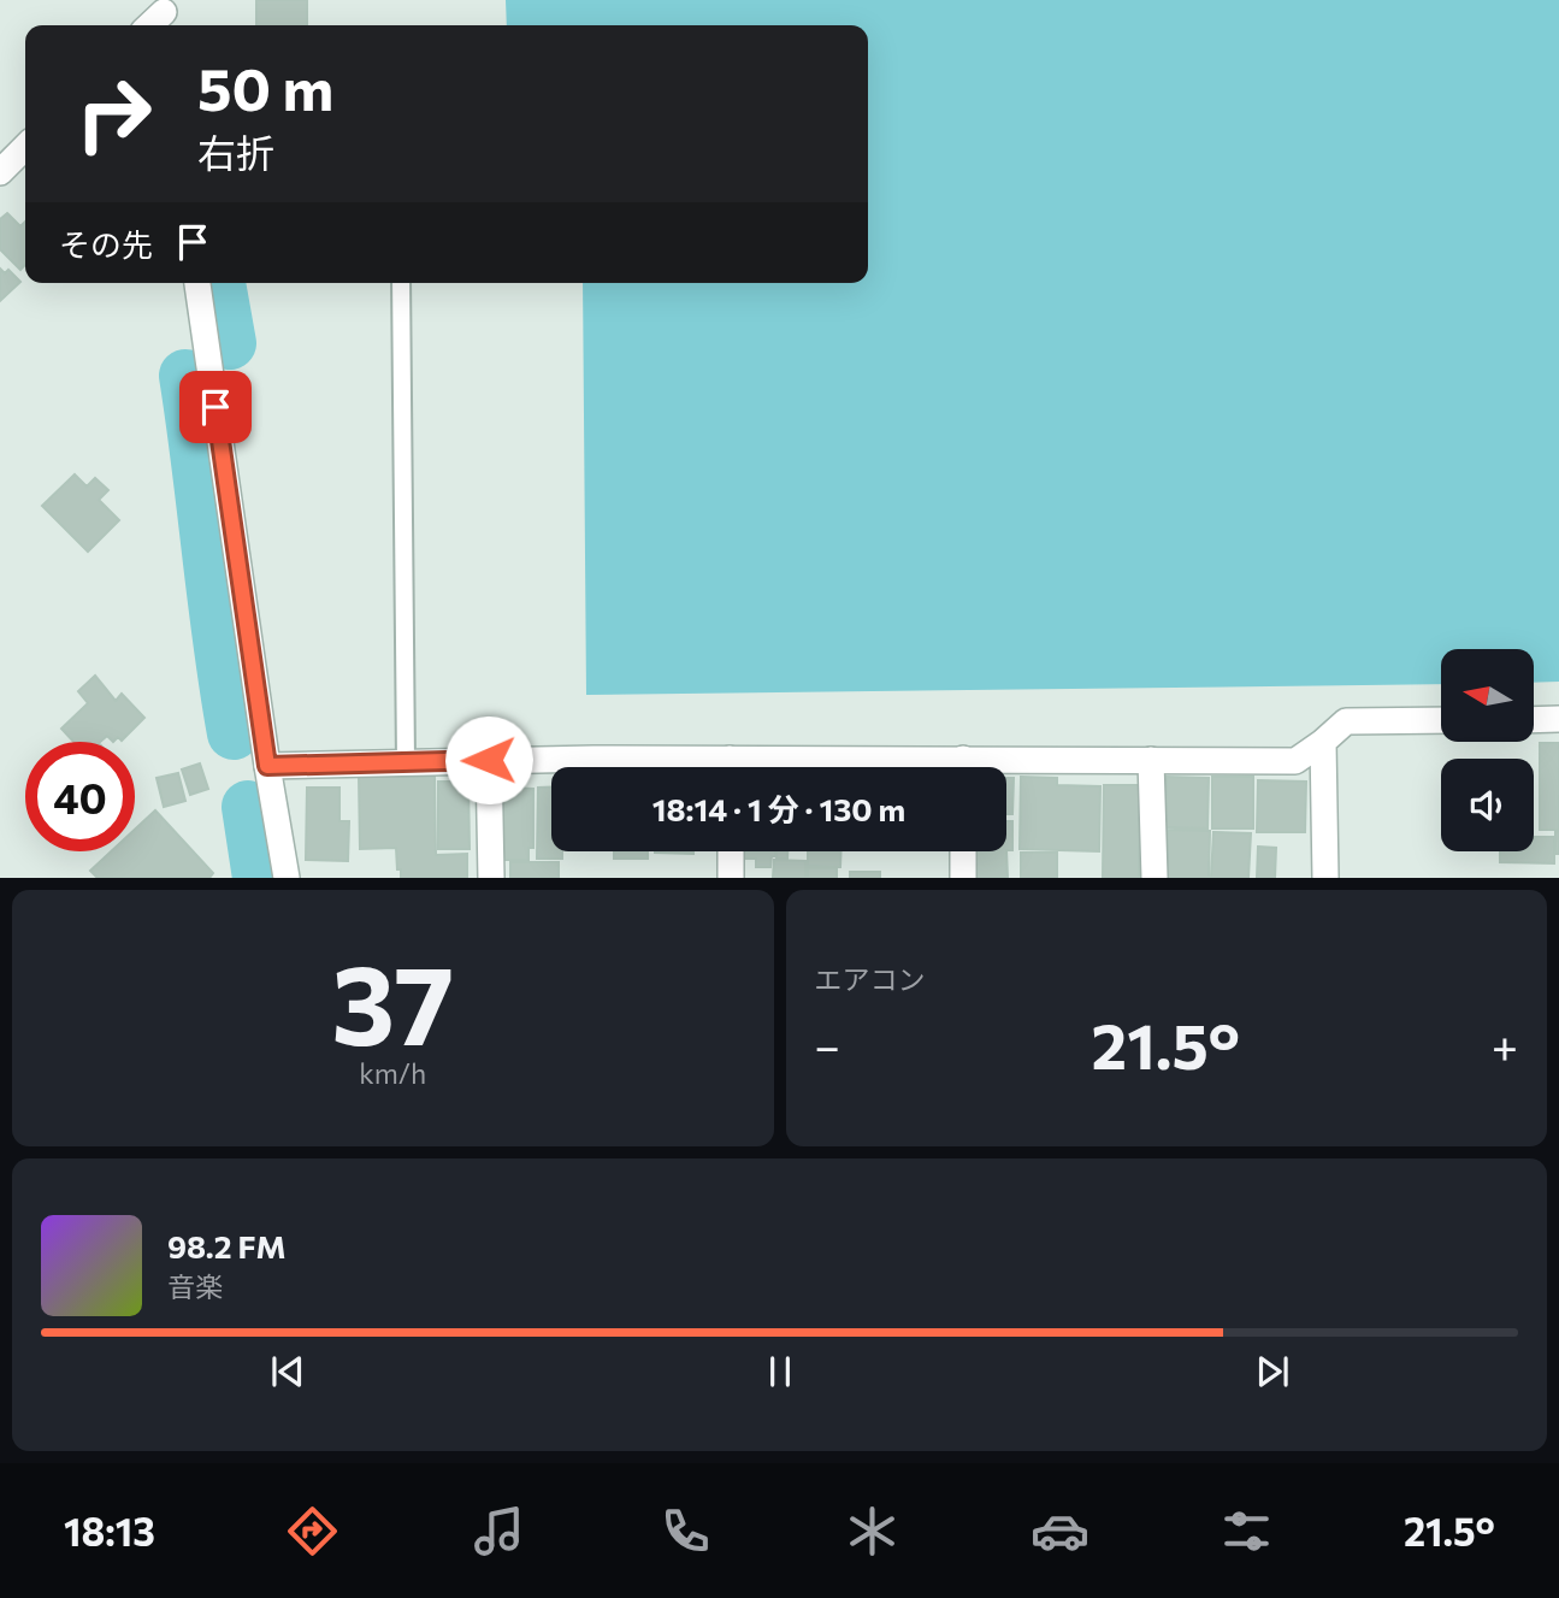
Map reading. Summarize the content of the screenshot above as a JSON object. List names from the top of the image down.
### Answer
{
  "north": "left",
  "page": {
    "turn": ["50 m", "右折"],
    "then": "その先",
    "limit": "40",
    "trip": "18:14 · 1 分 · 130 m",
    "tile": [
      ["37", "km/h"],
      "エアコン"
    ],
    "heat": ["−", "21.5°", "+"],
    "song": ["98.2 FM", "音楽"],
    "tabs": ["18:13", "21.5°"]
  }
}
